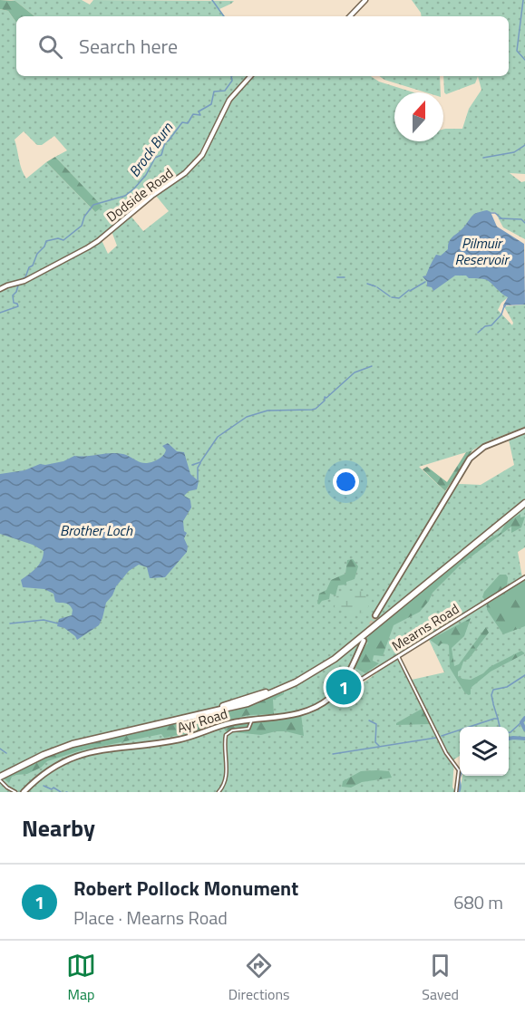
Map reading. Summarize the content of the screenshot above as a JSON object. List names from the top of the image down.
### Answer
{
  "streets": {
    "main road": ["Dodside Road", "Ayr Road"],
    "street": ["Mearns Road"]
  },
  "crossings": [
    ["Mearns Road", "Ayr Road"]
  ],
  "water": ["Brock Burn", "Pilmuir Reservoir", "Brother Loch"],
  "north": "top",
  "page": {
    "search": "Search here",
    "pins": "1",
    "heading": "Nearby",
    "list": [
      {
        "mark": "1",
        "name": "Robert Pollock Monument",
        "note": "Place · Mearns Road",
        "value": "680 m"
      }
    ],
    "nav": ["Map", "Directions", "Saved"]
  }
}
